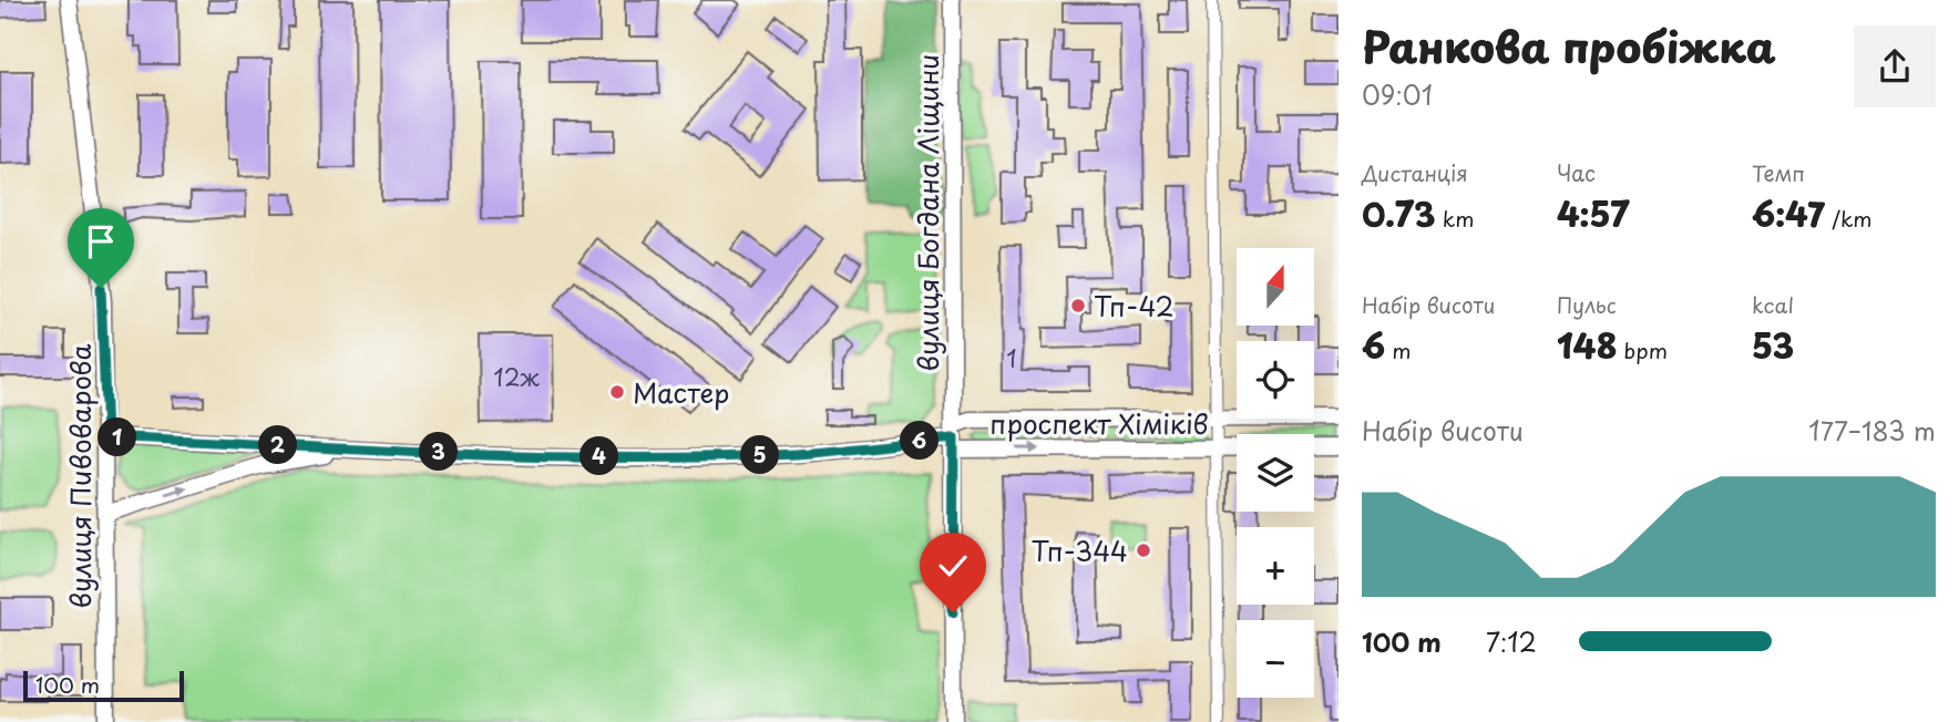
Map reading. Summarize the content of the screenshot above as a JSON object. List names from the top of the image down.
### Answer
{
  "streets": {
    "street": ["вулиця Богдана Ліщини", "проспект Хіміків", "вулиця Пивоварова"]
  },
  "crossings": [
    ["вулиця Богдана Ліщини", "проспект Хіміків"],
    ["проспект Хіміків", "вулиця Пивоварова"]
  ],
  "places": ["Тп-42", "Мастер", "Тп-344"],
  "house_numbers": ["1", "12ж"],
  "scale_bar": "100 m",
  "north": "top",
  "page": {
    "heading": ["Ранкова пробіжка", "09:01"],
    "stats": [
      ["Дистанція", "0.73 km"],
      ["Час", "4:57"],
      ["Темп", "6:47 /km"],
      ["Набір висоти", "6 m"],
      ["Пульс", "148 bpm"],
      ["kcal", "53"]
    ],
    "map_buttons": ["+", "−"],
    "chart": ["Набір висоти", "177–183 m"],
    "pins": [
      "1",
      "6",
      "2",
      "3",
      "5",
      "4"
    ],
    "list": [
      {
        "name": "100 m",
        "note": "7:12"
      }
    ],
    "scale": "100 m"
  }
}
